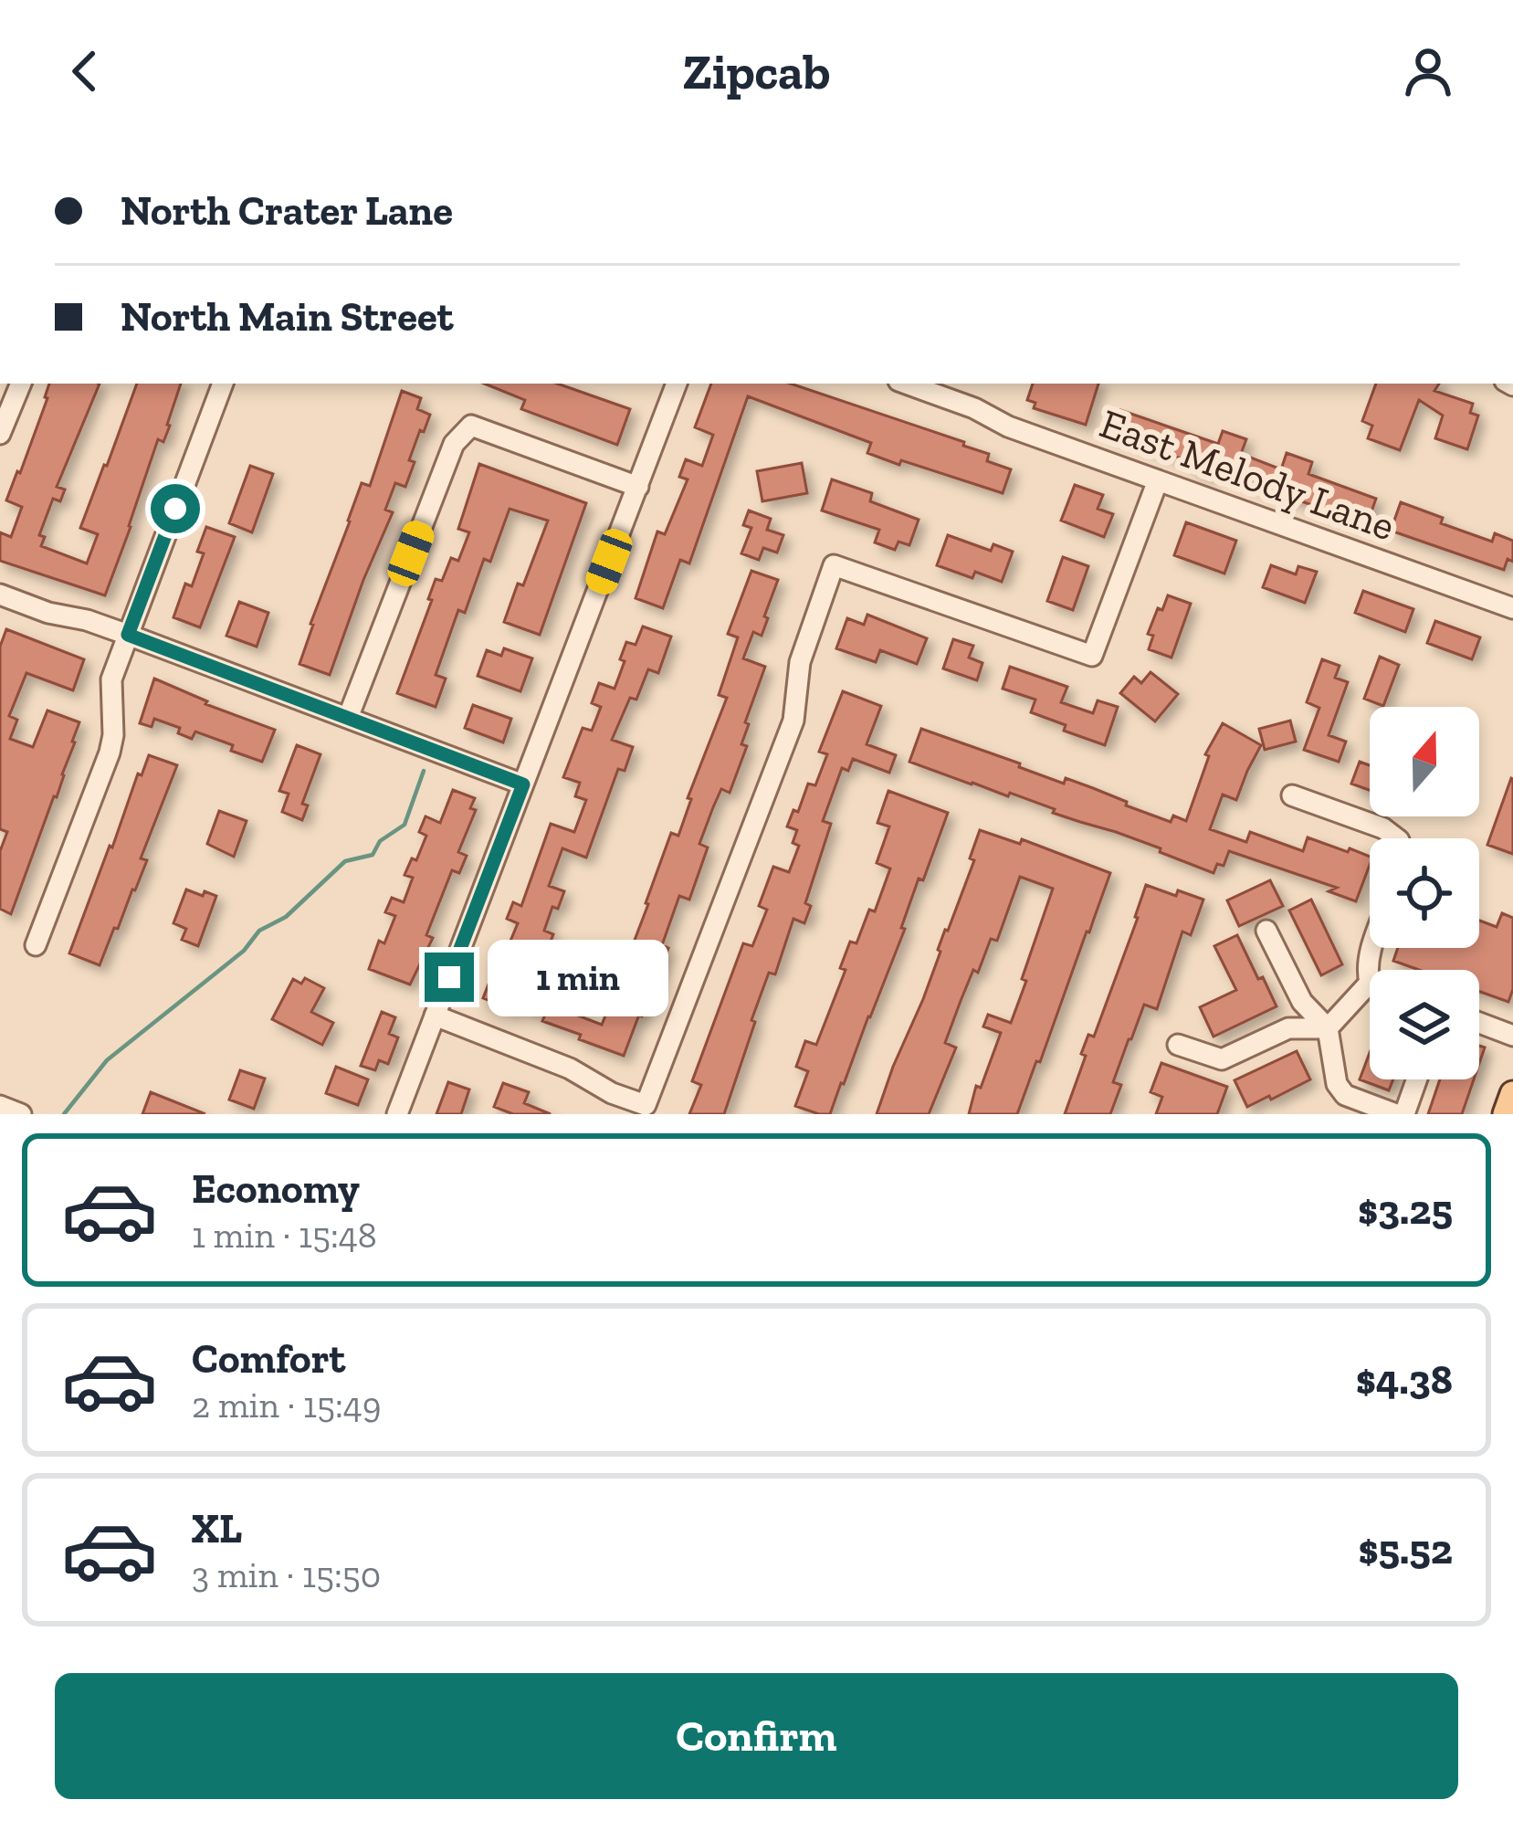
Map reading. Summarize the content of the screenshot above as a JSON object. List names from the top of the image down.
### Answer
{
  "streets": {
    "street": ["East Melody Lane"]
  },
  "north": "top",
  "page": {
    "header": "Zipcab",
    "banner": ["North Crater Lane", "North Main Street"],
    "bubble": "1 min",
    "list": [
      {
        "name": "Economy",
        "note": "1 min · 15:48",
        "value": "$3.25"
      },
      {
        "name": "Comfort",
        "note": "2 min · 15:49",
        "value": "$4.38"
      },
      {
        "name": "XL",
        "note": "3 min · 15:50",
        "value": "$5.52"
      }
    ],
    "buttons": "Confirm"
  }
}
